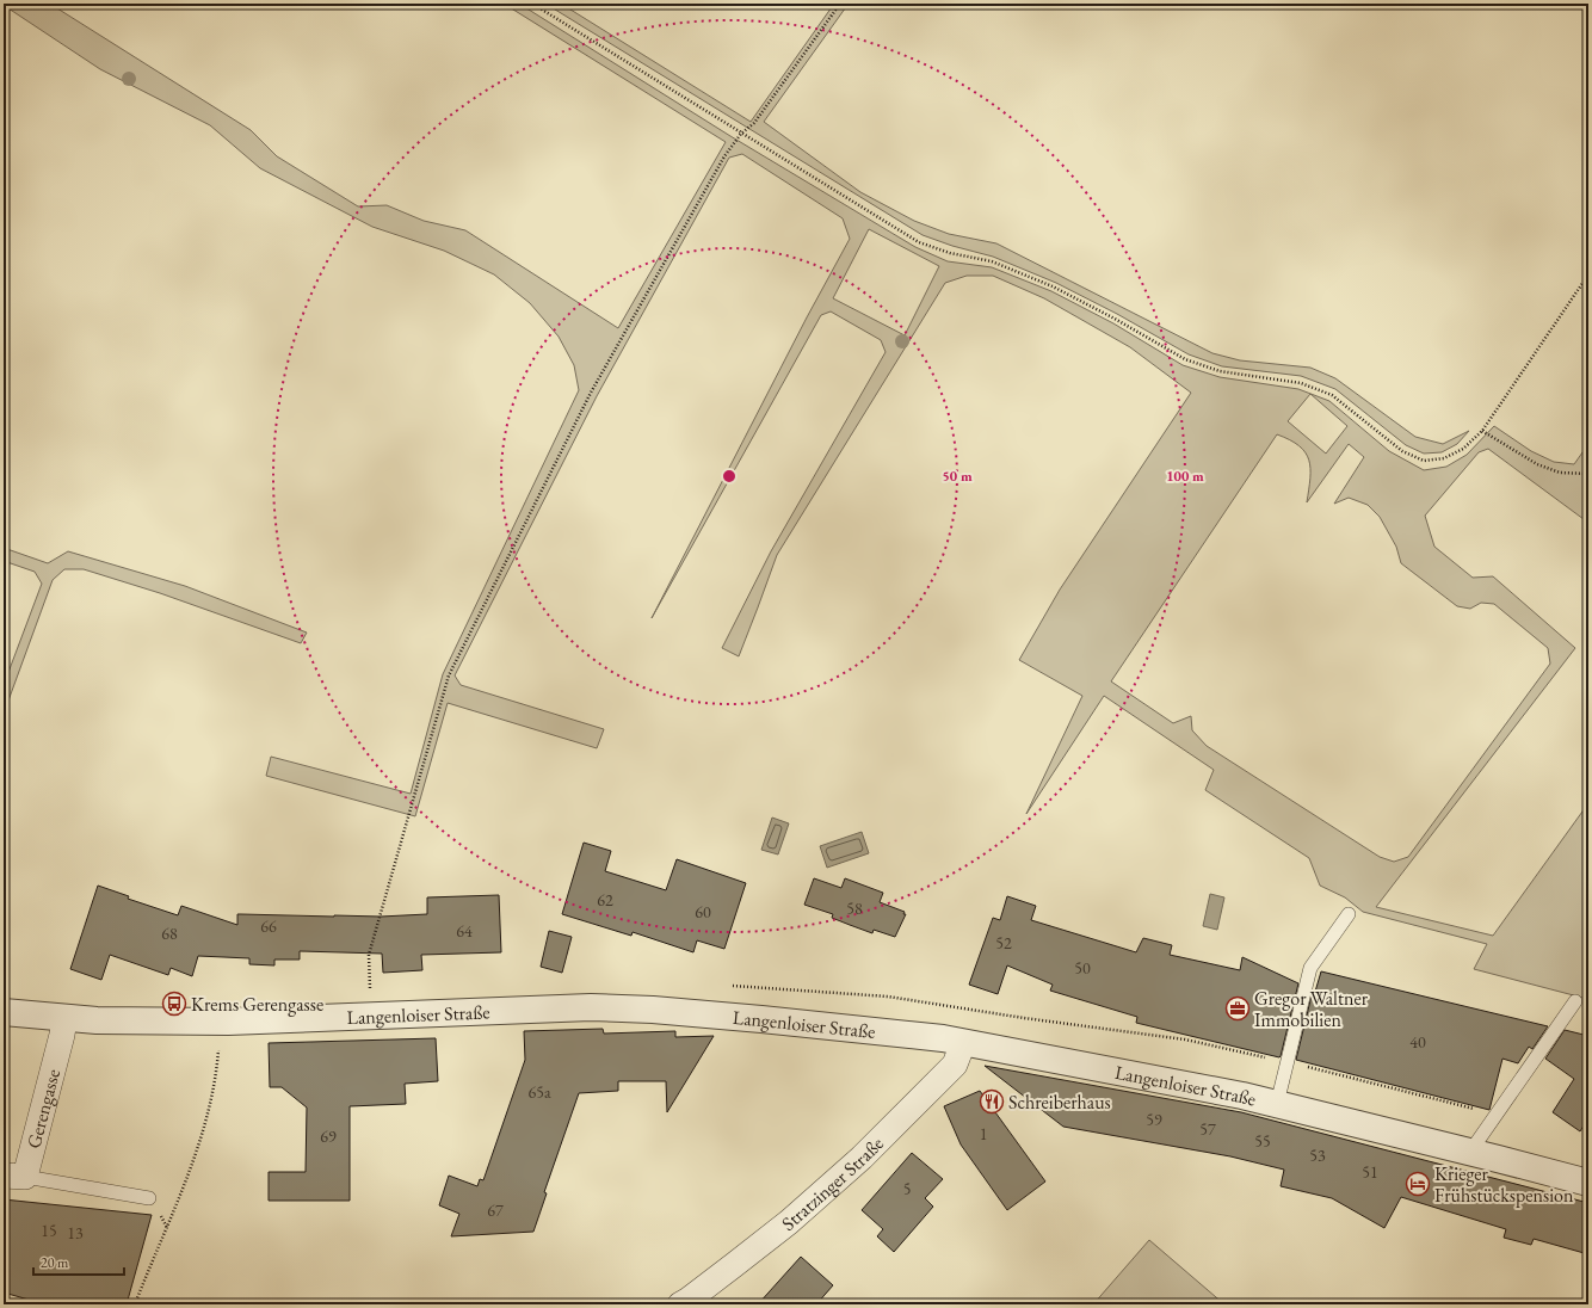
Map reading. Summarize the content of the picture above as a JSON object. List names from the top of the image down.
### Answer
{
  "streets": {
    "street": ["Langenloiser Straße", "Gerengasse", "Stratzinger Straße"]
  },
  "crossings": [
    ["Langenloiser Straße", "Gerengasse"],
    ["Langenloiser Straße", "Stratzinger Straße"]
  ],
  "places": {
    "bus stop": ["Krems Gerengasse"],
    "office": ["Gregor Waltner Immobilien"],
    "restaurant": ["Schreiberhaus"],
    "hotel": ["Krieger Frühstückspension"]
  },
  "house_numbers": [
    "62",
    "58",
    "60",
    "66",
    "64",
    "68",
    "52",
    "50",
    "40",
    "65a",
    "59",
    "57",
    "1",
    "69",
    "55",
    "53",
    "51",
    "5",
    "67",
    "15",
    "13"
  ],
  "scale_bar": "20 m",
  "rings": ["50 m", "100 m"]
}
